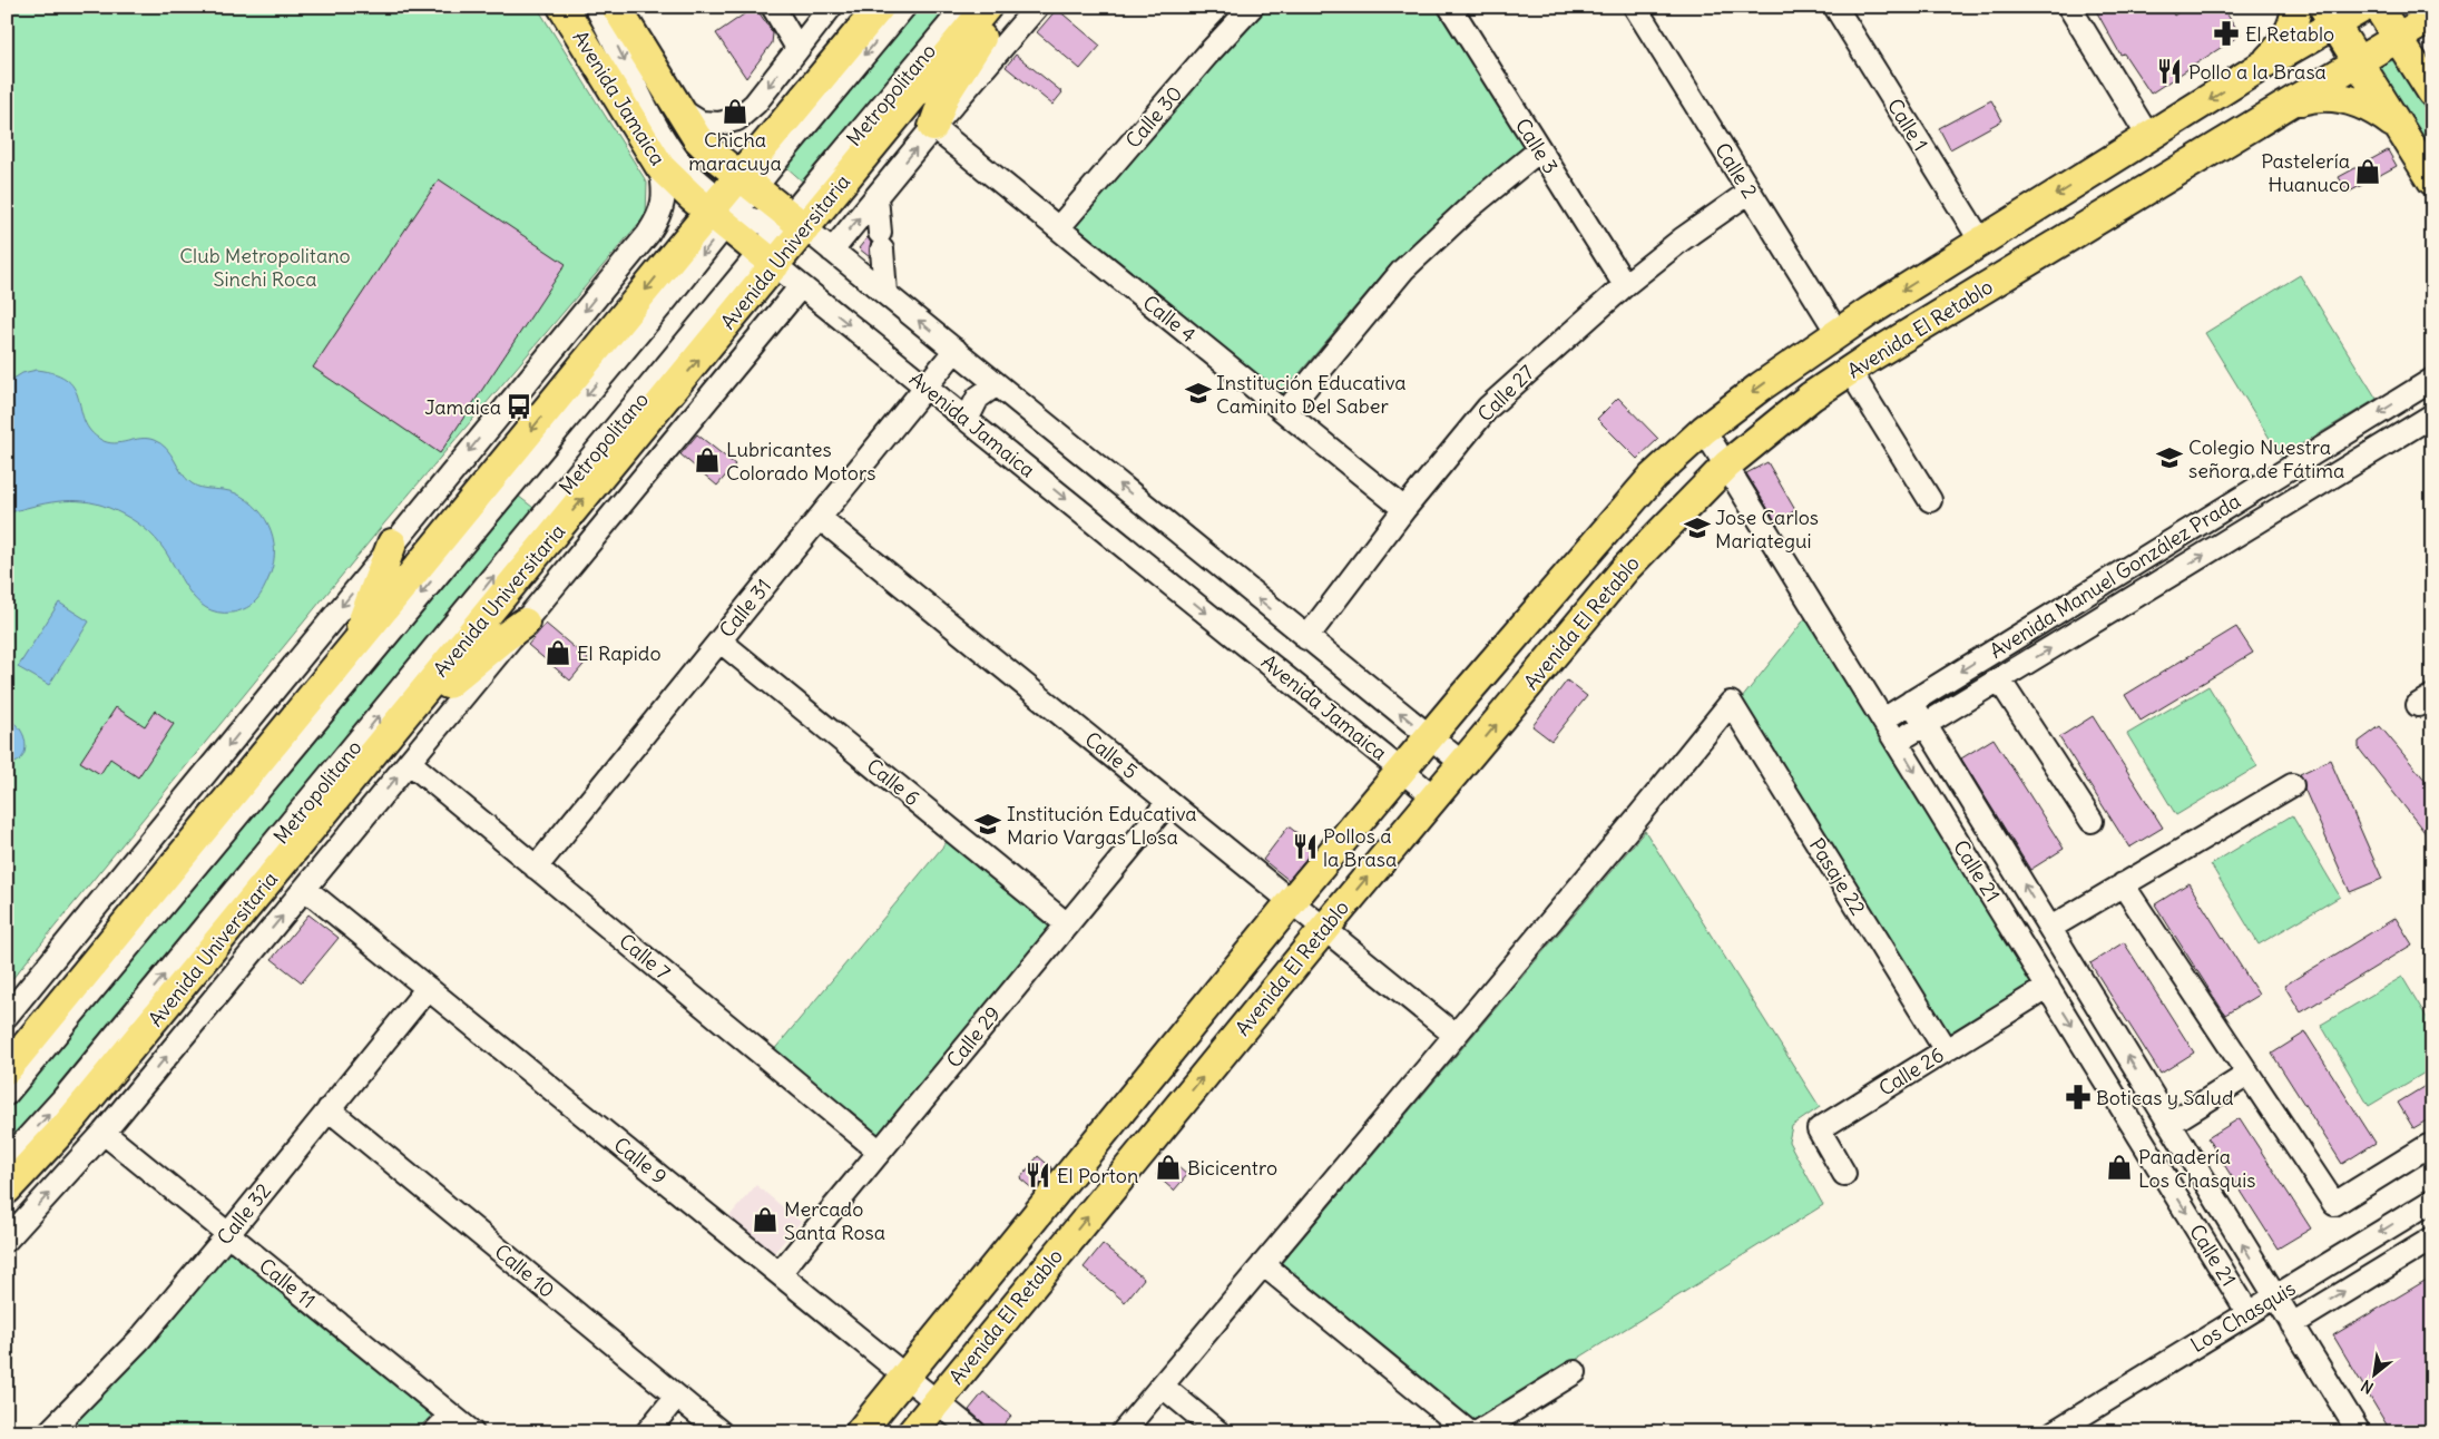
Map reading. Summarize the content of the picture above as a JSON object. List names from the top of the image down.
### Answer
{
  "streets": {
    "main road": ["Avenida Jamaica", "Avenida Universitaria", "Avenida El Retablo"],
    "street": [
      "Metropolitano",
      "Calle 30",
      "Calle 1",
      "Calle 3",
      "Calle 2",
      "Calle 4",
      "Calle 27",
      "Avenida Manuel González Prada",
      "Calle 31",
      "Calle 5",
      "Calle 6",
      "Calle 21",
      "Pasaje 22",
      "Calle 7",
      "Calle 29",
      "Calle 26",
      "Calle 9",
      "Calle 32",
      "Calle 10",
      "Calle 11",
      "Los Chasquis"
    ]
  },
  "crossings": [
    ["Metropolitano", "Avenida Jamaica"],
    ["Metropolitano", "Avenida Universitaria"],
    ["Avenida Jamaica", "Avenida Universitaria"],
    ["Avenida Jamaica", "Avenida El Retablo"],
    ["Avenida Jamaica", "Calle 31"],
    ["Calle 30", "Calle 4"],
    ["Calle 1", "Avenida El Retablo"],
    ["Calle 3", "Calle 27"],
    ["Calle 2", "Avenida El Retablo"],
    ["Calle 2", "Calle 27"],
    ["Avenida Universitaria", "Calle 4"],
    ["Avenida Universitaria", "Calle 7"],
    ["Avenida Universitaria", "Calle 9"],
    ["Avenida Universitaria", "Calle 11"],
    ["Calle 4", "Calle 27"],
    ["Avenida El Retablo", "Calle 5"],
    ["Avenida El Retablo", "Calle 21"],
    ["Avenida El Retablo", "Calle 9"],
    ["Avenida Manuel González Prada", "Calle 21"],
    ["Calle 31", "Calle 5"],
    ["Calle 31", "Calle 6"],
    ["Calle 31", "Calle 7"],
    ["Calle 5", "Pasaje 22"],
    ["Calle 5", "Calle 29"],
    ["Calle 6", "Calle 29"],
    ["Calle 21", "Calle 26"],
    ["Calle 21", "Los Chasquis"],
    ["Pasaje 22", "Calle 26"],
    ["Calle 7", "Calle 29"],
    ["Calle 29", "Calle 9"],
    ["Calle 9", "Calle 32"],
    ["Calle 32", "Calle 10"],
    ["Calle 32", "Calle 11"]
  ],
  "one_way": ["Avenida Jamaica"],
  "parks": ["Club Metropolitano Sinchi Roca"],
  "places": {
    "pharmacy": ["El Retablo", "Boticas y Salud"],
    "restaurant": ["Pollo a la Brasa", "Pollos a la Brasa", "El Porton"],
    "shop": [
      "Chicha maracuya",
      "Pastelería Huanuco",
      "Lubricantes Colorado Motors",
      "El Rapido",
      "Bicicentro",
      "Panadería Los Chasquis",
      "Mercado Santa Rosa"
    ],
    "school or university": [
      "Institución Educativa Caminito Del Saber",
      "Colegio Nuestra señora de Fátima",
      "Jose Carlos Mariategui",
      "Institución Educativa Mario Vargas Llosa"
    ],
    "bus stop": ["Jamaica"]
  },
  "north": "bottom left"
}
